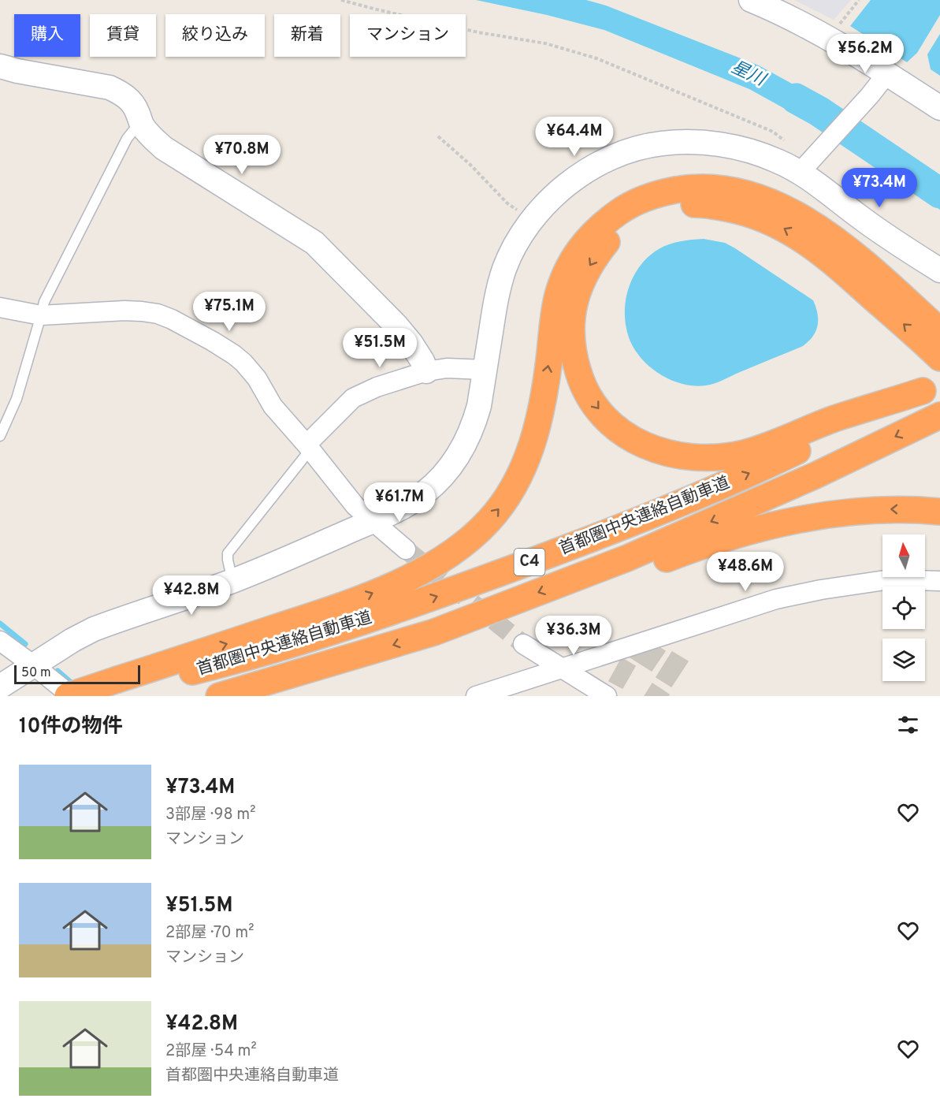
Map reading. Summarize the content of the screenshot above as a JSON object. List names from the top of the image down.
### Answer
{
  "streets": {
    "highway": ["首都圏中央連絡自動車道", "C4"]
  },
  "water": ["星川"],
  "scale_bar": "50 m",
  "north": "top",
  "page": {
    "chip": [
      "購入",
      "賃貸",
      "絞り込み",
      "新着",
      "マンション"
    ],
    "price": [
      "¥56.2M",
      "¥64.4M",
      "¥70.8M",
      "¥73.4M",
      "¥75.1M",
      "¥51.5M",
      "¥61.7M",
      "¥48.6M",
      "¥42.8M",
      "¥36.3M"
    ],
    "scale": "50 m",
    "heading": "10件の物件",
    "list": [
      {
        "name": "¥73.4M",
        "note": "3部屋 · 98 m² · マンション"
      },
      {
        "name": "¥51.5M",
        "note": "2部屋 · 70 m² · マンション"
      },
      {
        "name": "¥42.8M",
        "note": "2部屋 · 54 m² · 首都圏中央連絡自動車道"
      }
    ]
  }
}
